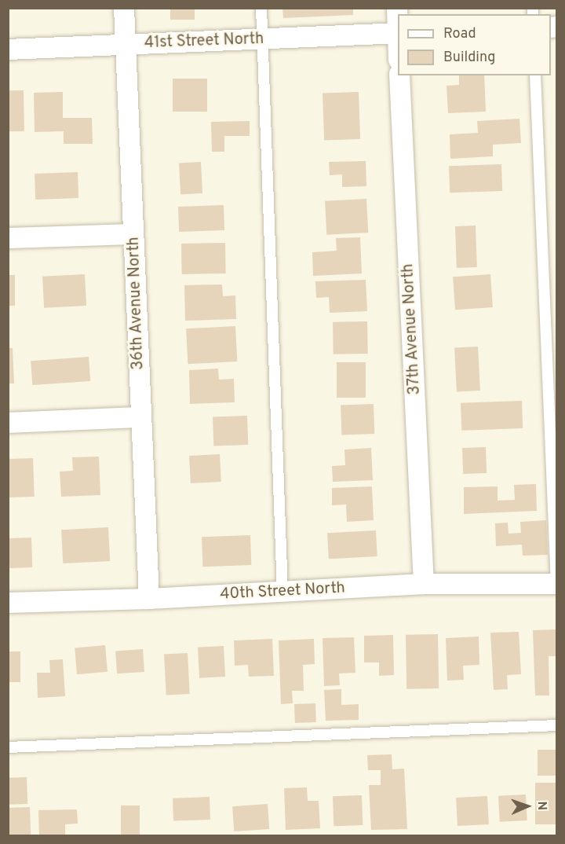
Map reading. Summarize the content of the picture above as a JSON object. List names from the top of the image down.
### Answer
{
  "streets": {
    "street": [
      "41st Street North",
      "36th Avenue North",
      "37th Avenue North",
      "40th Street North"
    ]
  },
  "crossings": [
    ["41st Street North", "36th Avenue North"],
    ["36th Avenue North", "40th Street North"],
    ["37th Avenue North", "40th Street North"]
  ],
  "legend": ["Road", "Building"],
  "north": "right"
}
